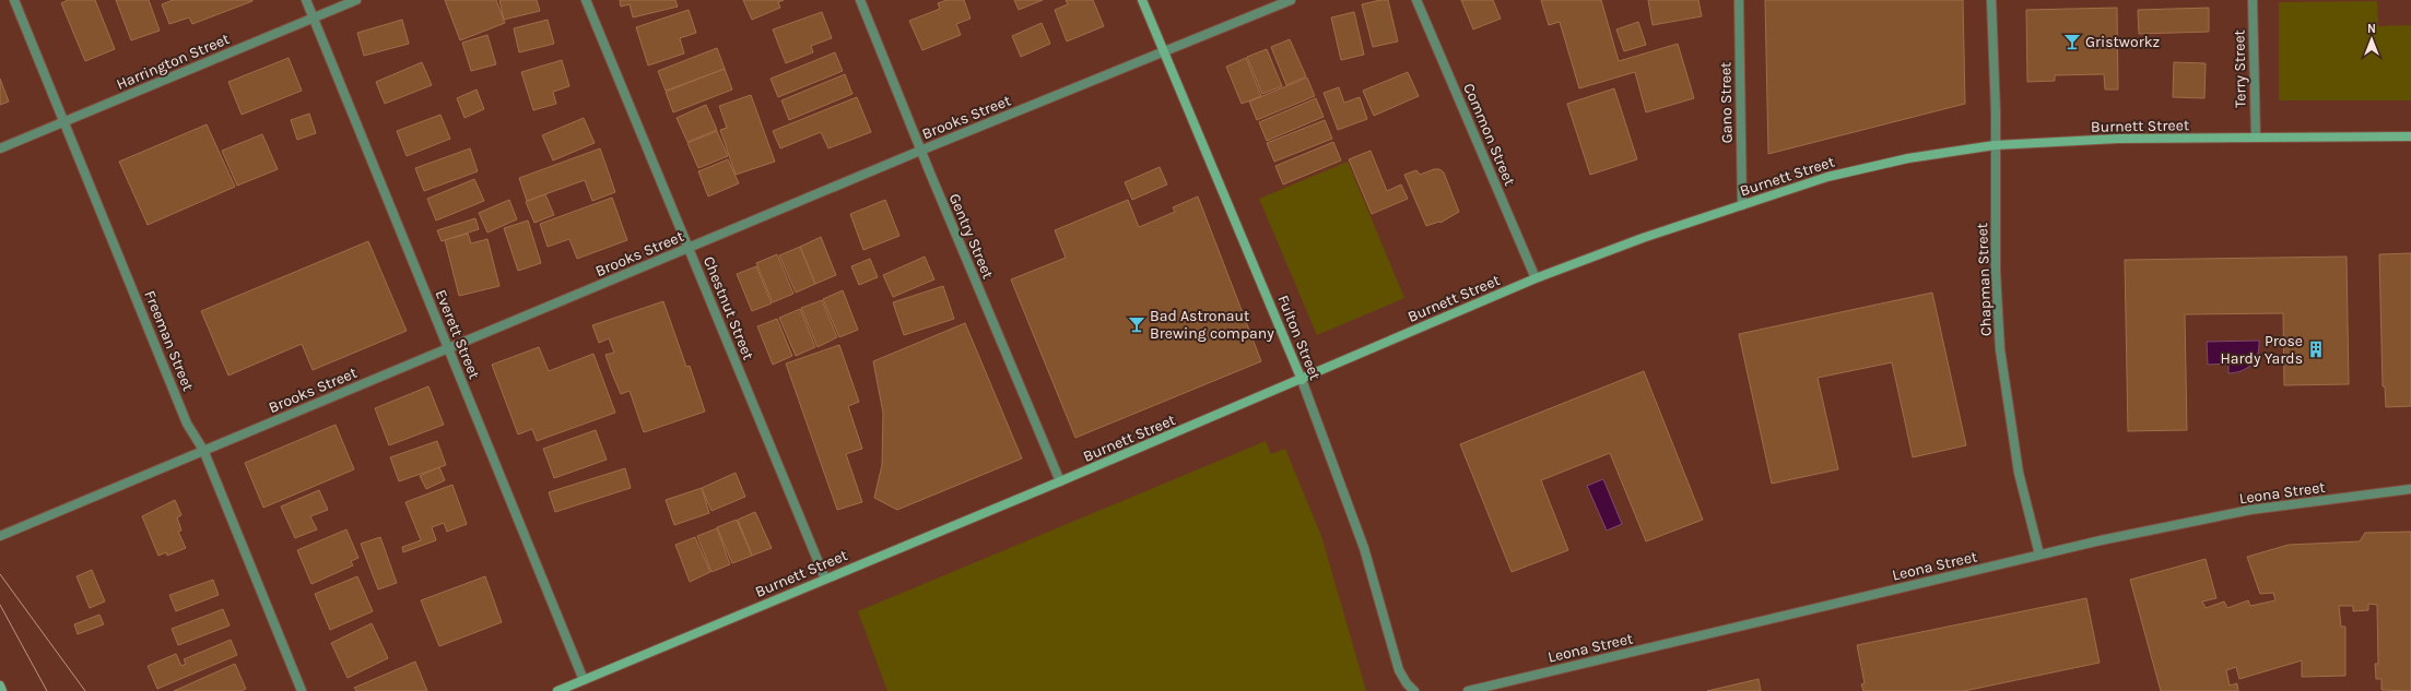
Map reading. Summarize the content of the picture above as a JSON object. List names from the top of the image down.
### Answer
{
  "streets": {
    "street": [
      "Harrington Street",
      "Terry Street",
      "Gano Street",
      "Brooks Street",
      "Burnett Street",
      "Common Street",
      "Gentry Street",
      "Chapman Street",
      "Chestnut Street",
      "Everett Street",
      "Fulton Street",
      "Freeman Street",
      "Leona Street"
    ]
  },
  "crossings": [
    ["Harrington Street", "Everett Street"],
    ["Harrington Street", "Freeman Street"],
    ["Terry Street", "Burnett Street"],
    ["Gano Street", "Burnett Street"],
    ["Brooks Street", "Gentry Street"],
    ["Brooks Street", "Chestnut Street"],
    ["Brooks Street", "Everett Street"],
    ["Brooks Street", "Fulton Street"],
    ["Brooks Street", "Freeman Street"],
    ["Burnett Street", "Common Street"],
    ["Burnett Street", "Gentry Street"],
    ["Burnett Street", "Chapman Street"],
    ["Burnett Street", "Chestnut Street"],
    ["Burnett Street", "Everett Street"],
    ["Burnett Street", "Fulton Street"],
    ["Chapman Street", "Leona Street"]
  ],
  "places": {
    "bar": ["Gristworkz", "Bad Astronaut Brewing company"],
    "building": ["Prose Hardy Yards"]
  },
  "north": "top"
}
